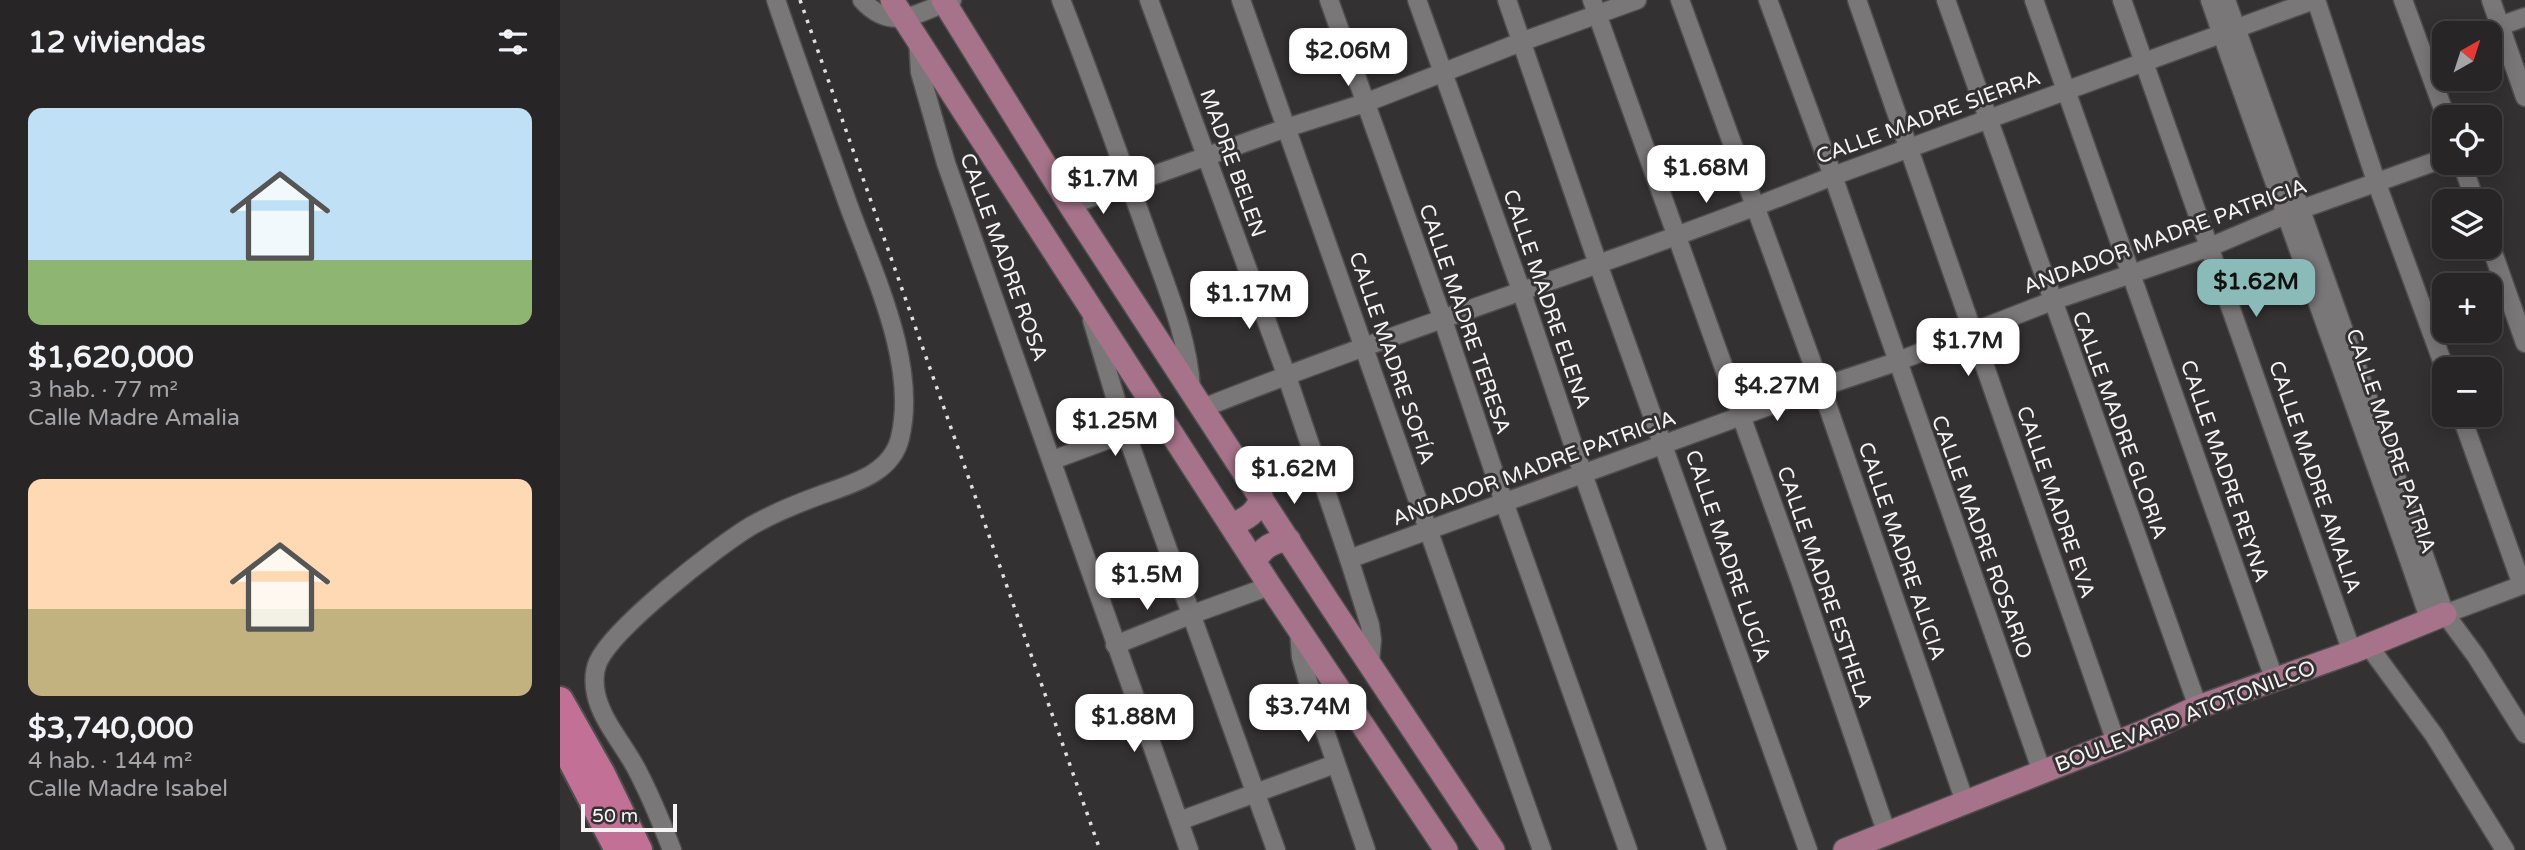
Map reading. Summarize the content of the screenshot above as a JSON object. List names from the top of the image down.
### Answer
{
  "streets": {
    "main road": ["BOULEVARD ATOTONILCO"],
    "street": [
      "CALLE MADRE SIERRA",
      "MADRE BELEN",
      "ANDADOR MADRE PATRICIA",
      "CALLE MADRE ROSA",
      "CALLE MADRE ELENA",
      "CALLE MADRE TERESA",
      "CALLE MADRE SOFÍA",
      "CALLE MADRE GLORIA",
      "CALLE MADRE PATRIA",
      "CALLE MADRE REYNA",
      "CALLE MADRE AMALIA",
      "CALLE MADRE EVA",
      "CALLE MADRE ROSARIO",
      "CALLE MADRE ALICIA",
      "CALLE MADRE LUCÍA",
      "CALLE MADRE ESTHELA"
    ]
  },
  "crossings": [
    ["CALLE MADRE SIERRA", "MADRE BELEN"],
    ["CALLE MADRE SIERRA", "CALLE MADRE ELENA"],
    ["CALLE MADRE SIERRA", "CALLE MADRE TERESA"],
    ["CALLE MADRE SIERRA", "CALLE MADRE SOFÍA"],
    ["CALLE MADRE SIERRA", "CALLE MADRE GLORIA"],
    ["CALLE MADRE SIERRA", "CALLE MADRE PATRIA"],
    ["CALLE MADRE SIERRA", "CALLE MADRE REYNA"],
    ["CALLE MADRE SIERRA", "CALLE MADRE AMALIA"],
    ["CALLE MADRE SIERRA", "CALLE MADRE EVA"],
    ["CALLE MADRE SIERRA", "CALLE MADRE ROSARIO"],
    ["CALLE MADRE SIERRA", "CALLE MADRE ALICIA"],
    ["CALLE MADRE SIERRA", "CALLE MADRE LUCÍA"],
    ["CALLE MADRE SIERRA", "CALLE MADRE ESTHELA"],
    ["MADRE BELEN", "ANDADOR MADRE PATRICIA"],
    ["ANDADOR MADRE PATRICIA", "CALLE MADRE ELENA"],
    ["ANDADOR MADRE PATRICIA", "CALLE MADRE TERESA"],
    ["ANDADOR MADRE PATRICIA", "CALLE MADRE SOFÍA"],
    ["ANDADOR MADRE PATRICIA", "CALLE MADRE GLORIA"],
    ["ANDADOR MADRE PATRICIA", "CALLE MADRE PATRIA"],
    ["ANDADOR MADRE PATRICIA", "CALLE MADRE REYNA"],
    ["ANDADOR MADRE PATRICIA", "CALLE MADRE AMALIA"],
    ["ANDADOR MADRE PATRICIA", "CALLE MADRE EVA"],
    ["ANDADOR MADRE PATRICIA", "CALLE MADRE ROSARIO"],
    ["ANDADOR MADRE PATRICIA", "CALLE MADRE ALICIA"],
    ["ANDADOR MADRE PATRICIA", "CALLE MADRE LUCÍA"],
    ["ANDADOR MADRE PATRICIA", "CALLE MADRE ESTHELA"],
    ["CALLE MADRE GLORIA", "BOULEVARD ATOTONILCO"],
    ["CALLE MADRE PATRIA", "BOULEVARD ATOTONILCO"],
    ["CALLE MADRE REYNA", "BOULEVARD ATOTONILCO"],
    ["CALLE MADRE AMALIA", "BOULEVARD ATOTONILCO"],
    ["CALLE MADRE EVA", "BOULEVARD ATOTONILCO"],
    ["CALLE MADRE ROSARIO", "BOULEVARD ATOTONILCO"],
    ["CALLE MADRE ALICIA", "BOULEVARD ATOTONILCO"],
    ["CALLE MADRE ESTHELA", "BOULEVARD ATOTONILCO"]
  ],
  "scale_bar": "50 m",
  "north": "top right",
  "page": {
    "heading": "12 viviendas",
    "map_buttons": ["+", "−"],
    "price": [
      "$2.06M",
      "$1.68M",
      "$1.7M",
      "$1.62M",
      "$1.17M",
      "$1.7M",
      "$4.27M",
      "$1.25M",
      "$1.62M",
      "$1.5M",
      "$3.74M",
      "$1.88M"
    ],
    "list": [
      {
        "name": "$1,620,000",
        "note": "3 hab. · 77 m² · Calle Madre Amalia"
      },
      {
        "name": "$3,740,000",
        "note": "4 hab. · 144 m² · Calle Madre Isabel"
      }
    ],
    "scale": "50 m"
  }
}
